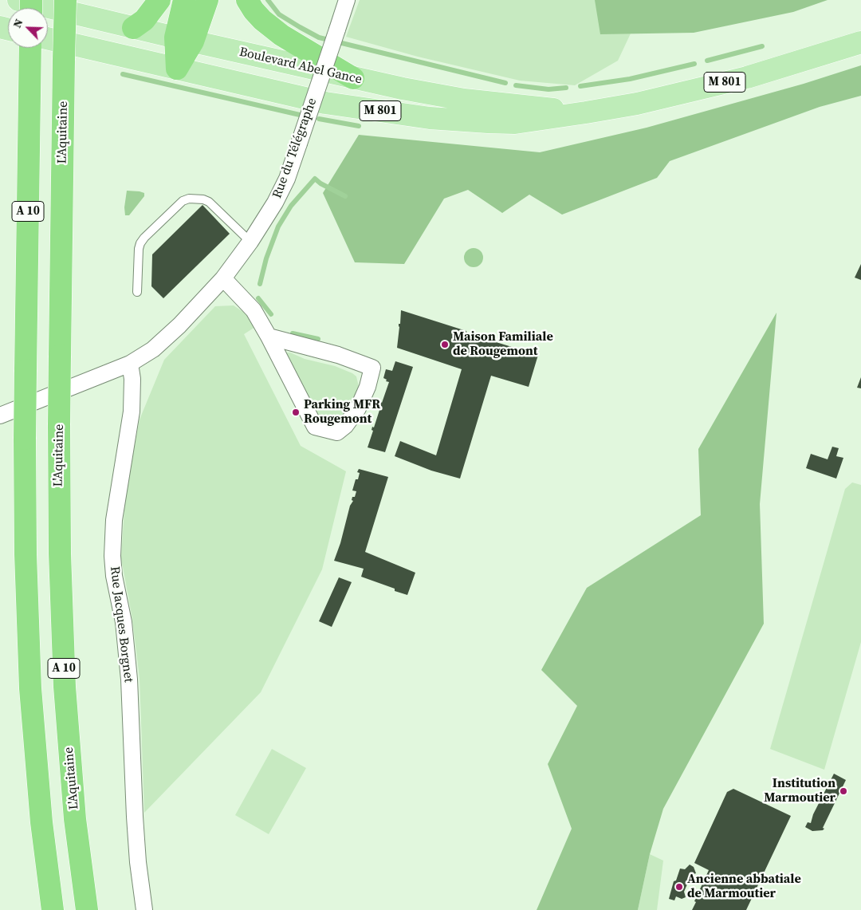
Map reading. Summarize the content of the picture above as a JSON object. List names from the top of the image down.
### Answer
{
  "streets": {
    "highway": ["L'Aquitaine", "A 10"],
    "main road": ["Boulevard Abel Gance", "M 801"],
    "street": ["Rue du Télégraphe", "Rue Jacques Borgnet"]
  },
  "crossings": [
    ["Rue du Télégraphe", "Rue Jacques Borgnet"]
  ],
  "places": [
    "Maison Familiale de Rougemont",
    "Parking MFR Rougemont",
    "Institution Marmoutier",
    "Ancienne abbatiale de Marmoutier"
  ],
  "north": "top left"
}
